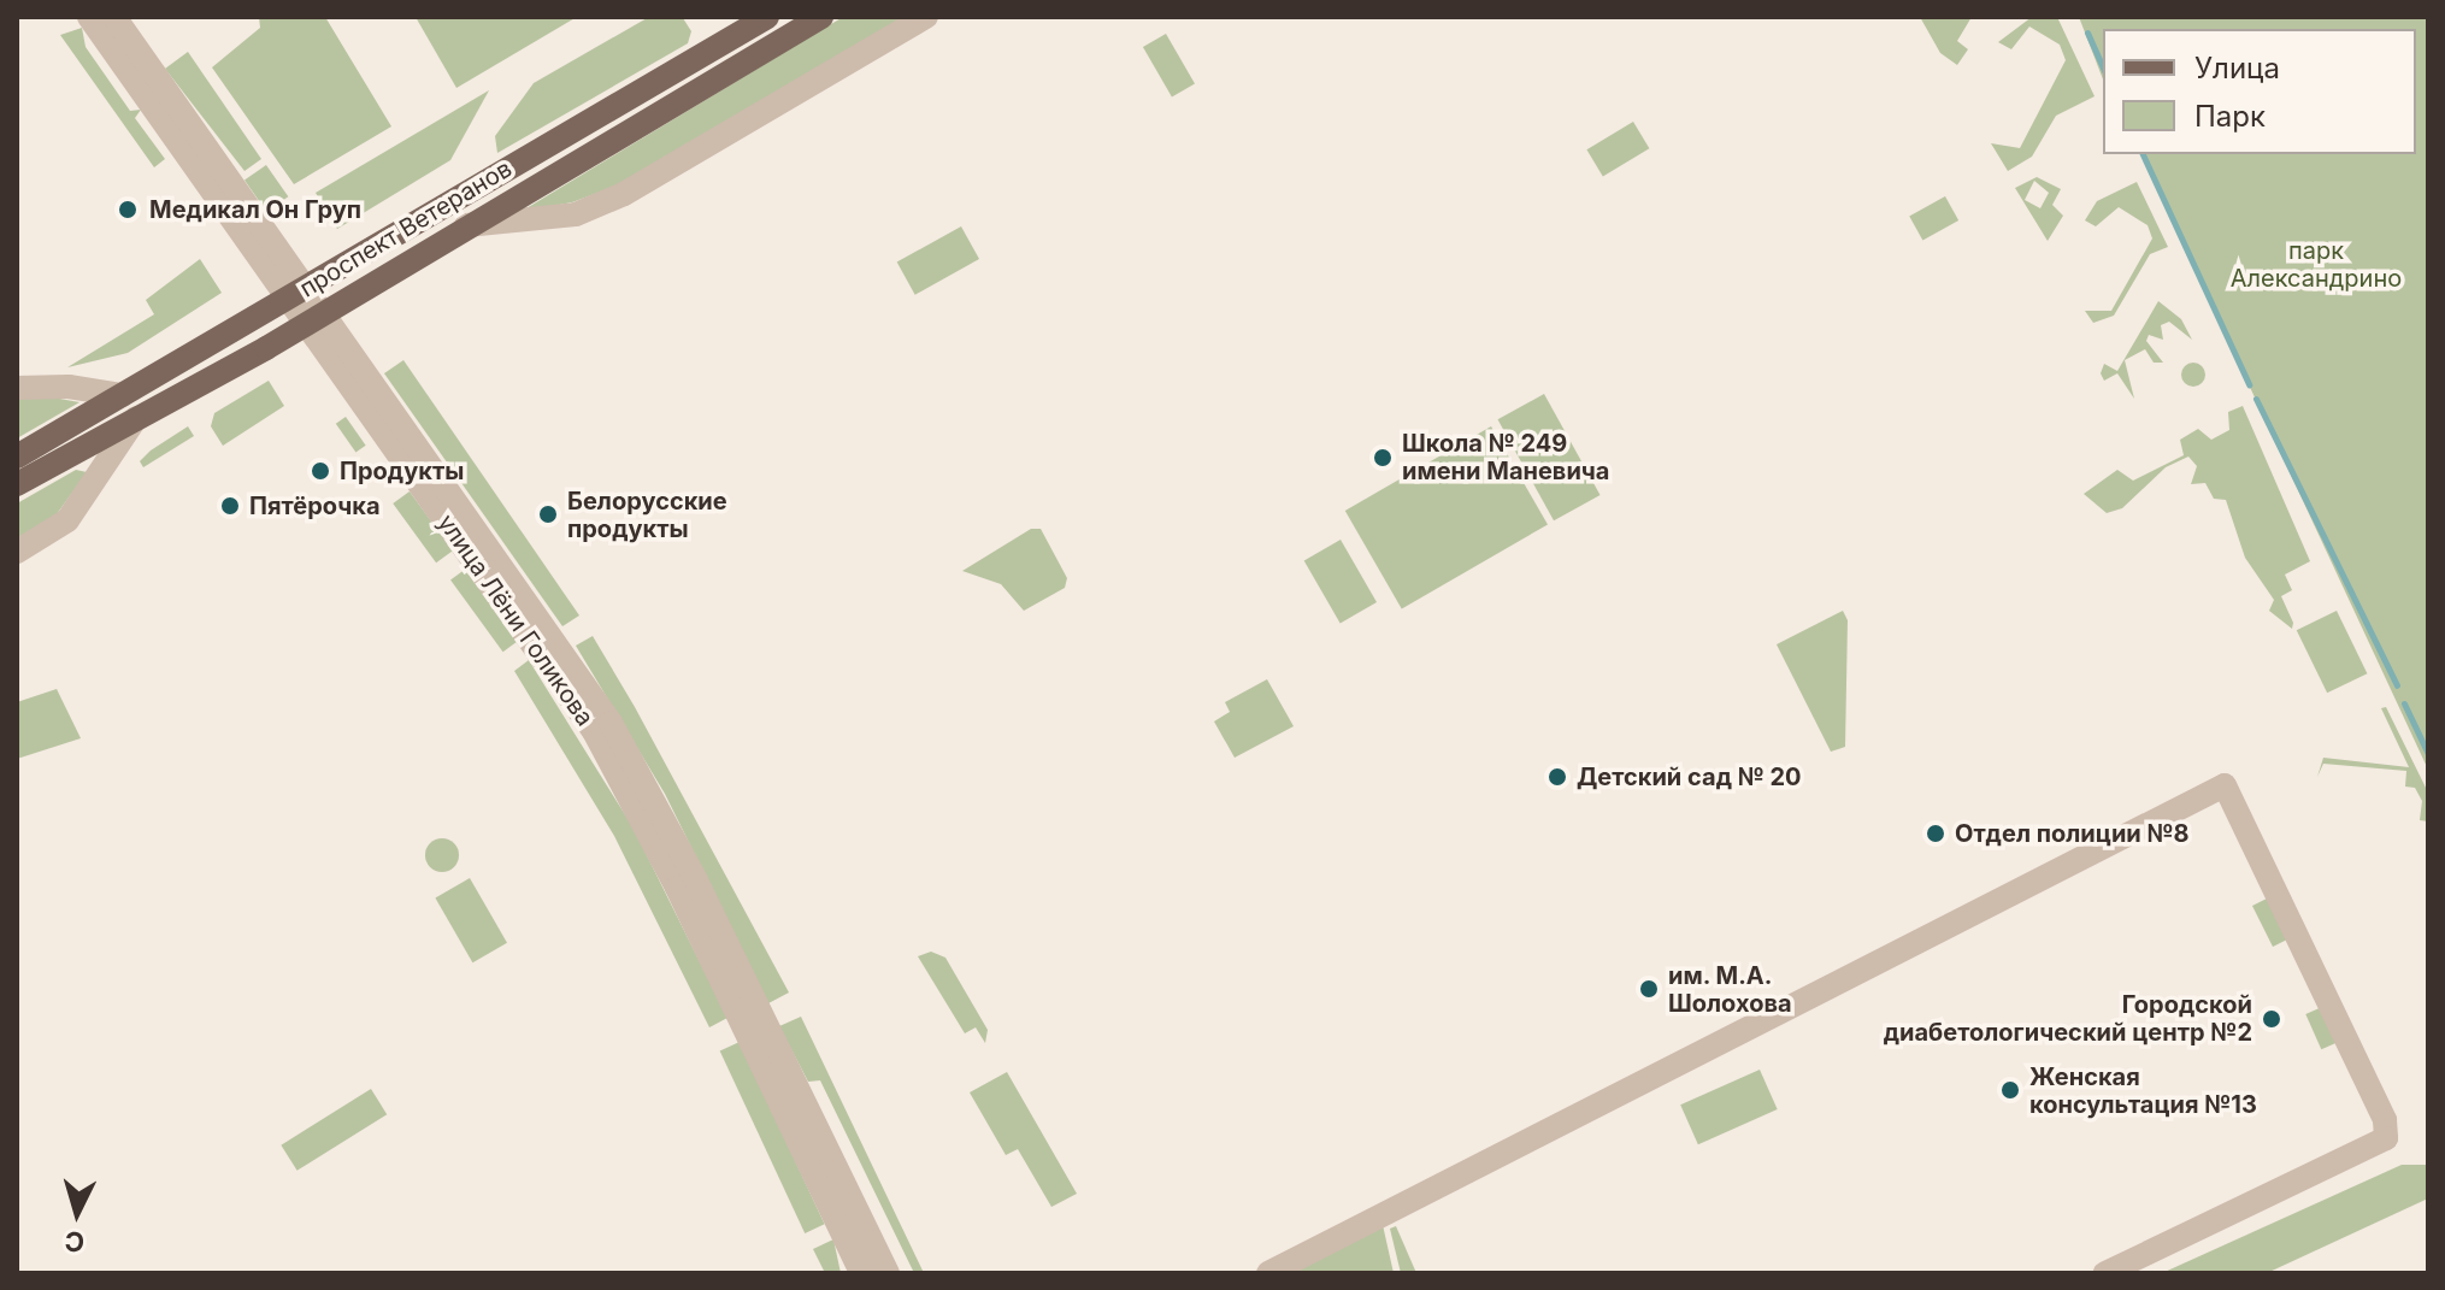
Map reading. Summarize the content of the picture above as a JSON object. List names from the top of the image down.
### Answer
{
  "streets": {
    "main road": ["проспект Ветеранов"],
    "street": ["улица Лёни Голикова"]
  },
  "crossings": [
    ["проспект Ветеранов", "улица Лёни Голикова"]
  ],
  "parks": ["парк Александрино"],
  "places": [
    "Медикал Он Груп",
    "Школа № 249 имени Маневича",
    "Продукты",
    "Пятёрочка",
    "Белорусские продукты",
    "Детский сад № 20",
    "Отдел полиции №8",
    "им. М.А. Шолохова",
    "Городской диабетологический центр №2",
    "Женская консультация №13"
  ],
  "legend": ["Улица", "Парк"],
  "north": "bottom"
}
